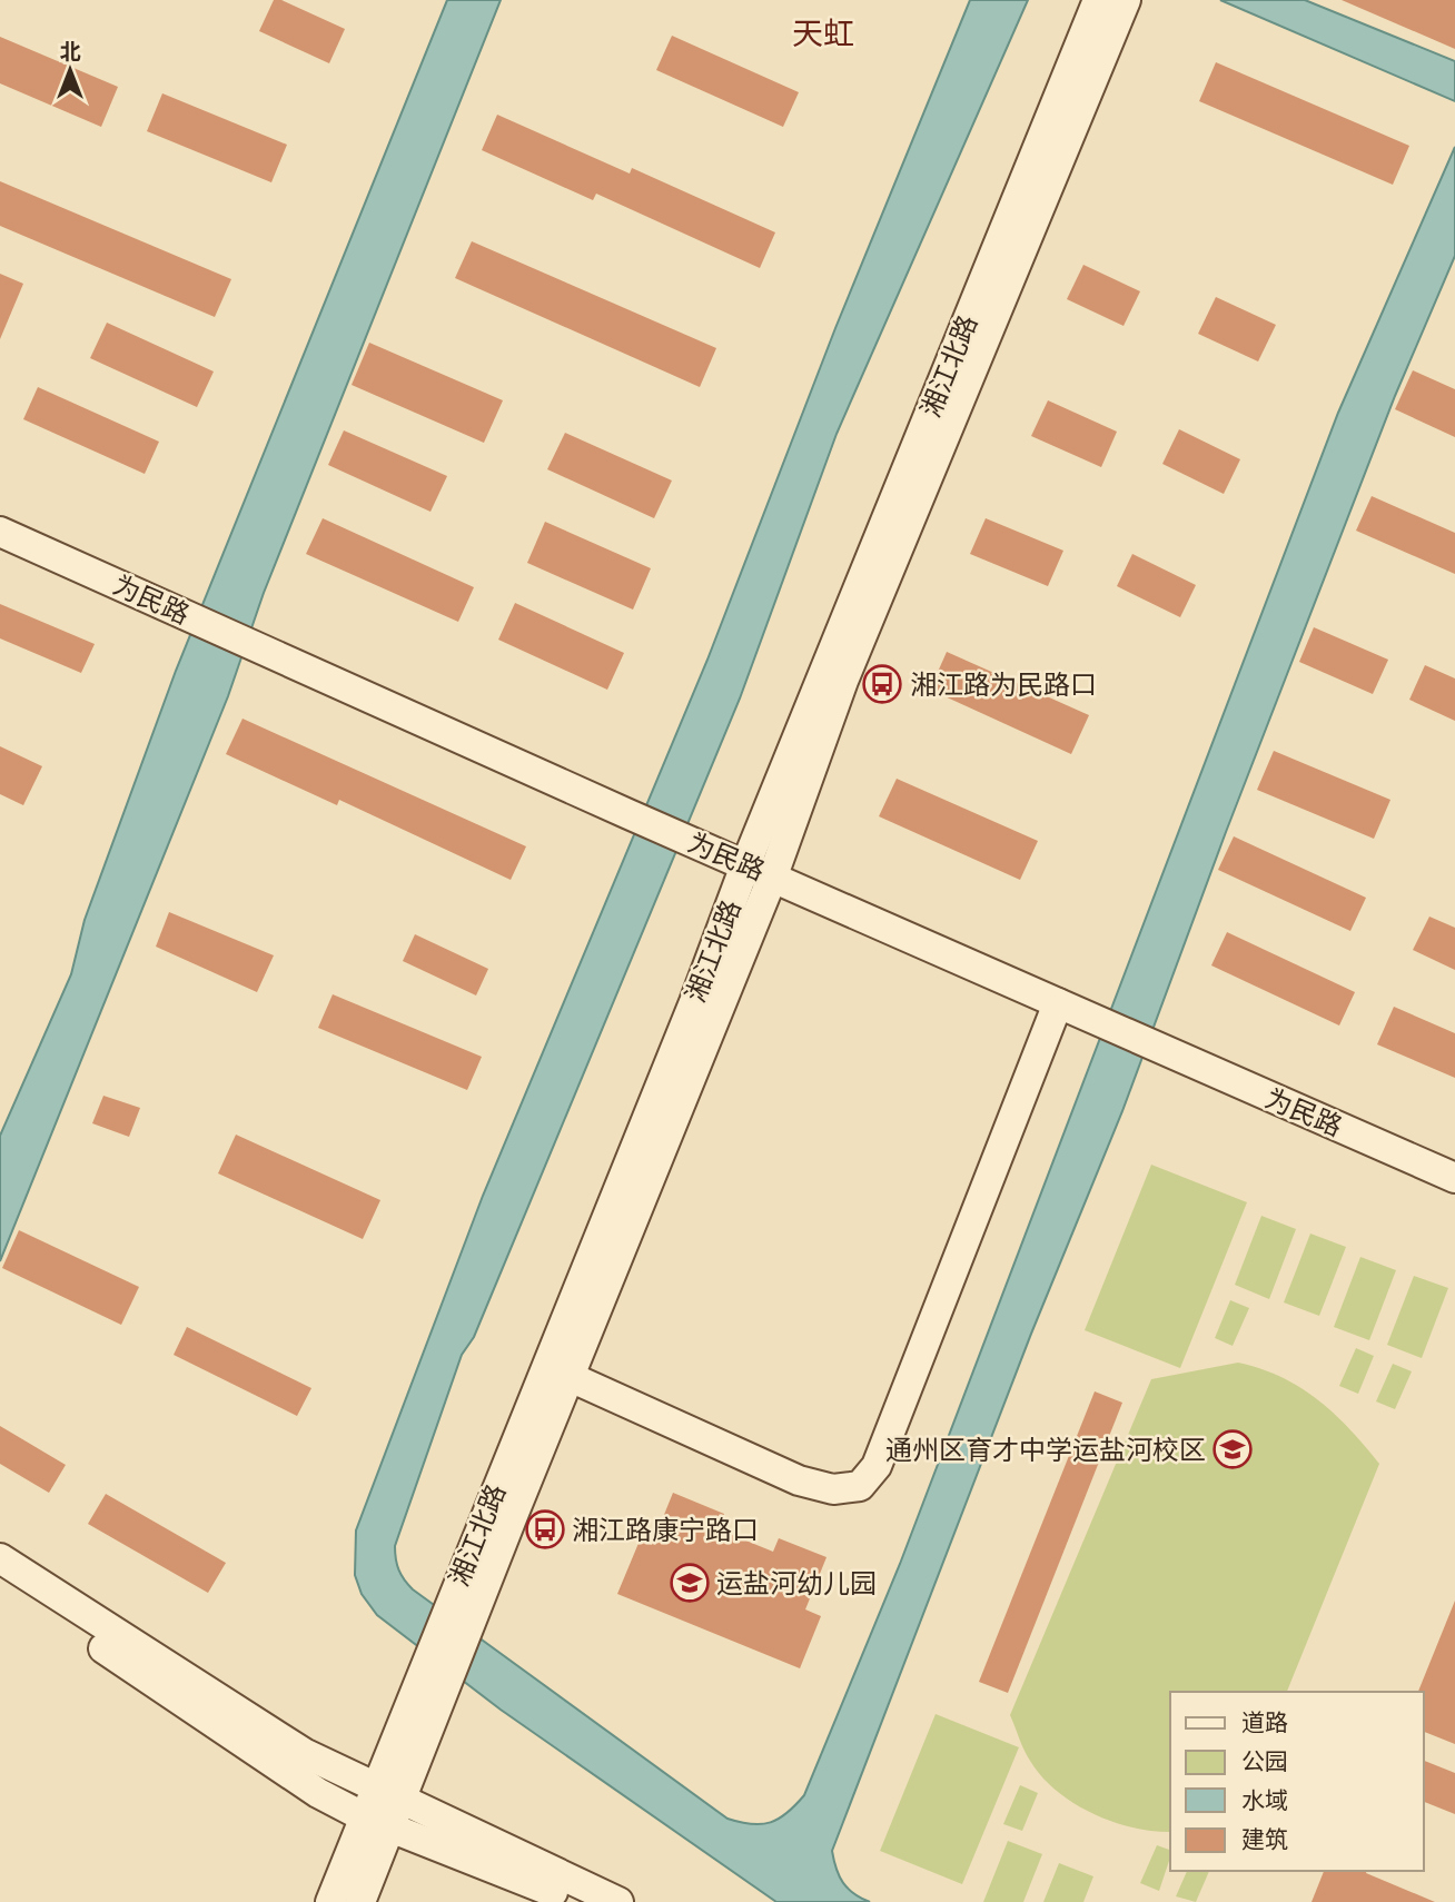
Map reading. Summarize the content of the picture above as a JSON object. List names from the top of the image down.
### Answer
{
  "streets": {
    "street": ["湘江北路", "为民路"]
  },
  "crossings": [
    ["湘江北路", "为民路"]
  ],
  "districts": ["天虹"],
  "places": {
    "bus stop": ["湘江路为民路口", "湘江路康宁路口"],
    "school or university": ["通州区育才中学运盐河校区", "运盐河幼儿园"]
  },
  "legend": [
    "道路",
    "公园",
    "水域",
    "建筑"
  ],
  "north": "top"
}
